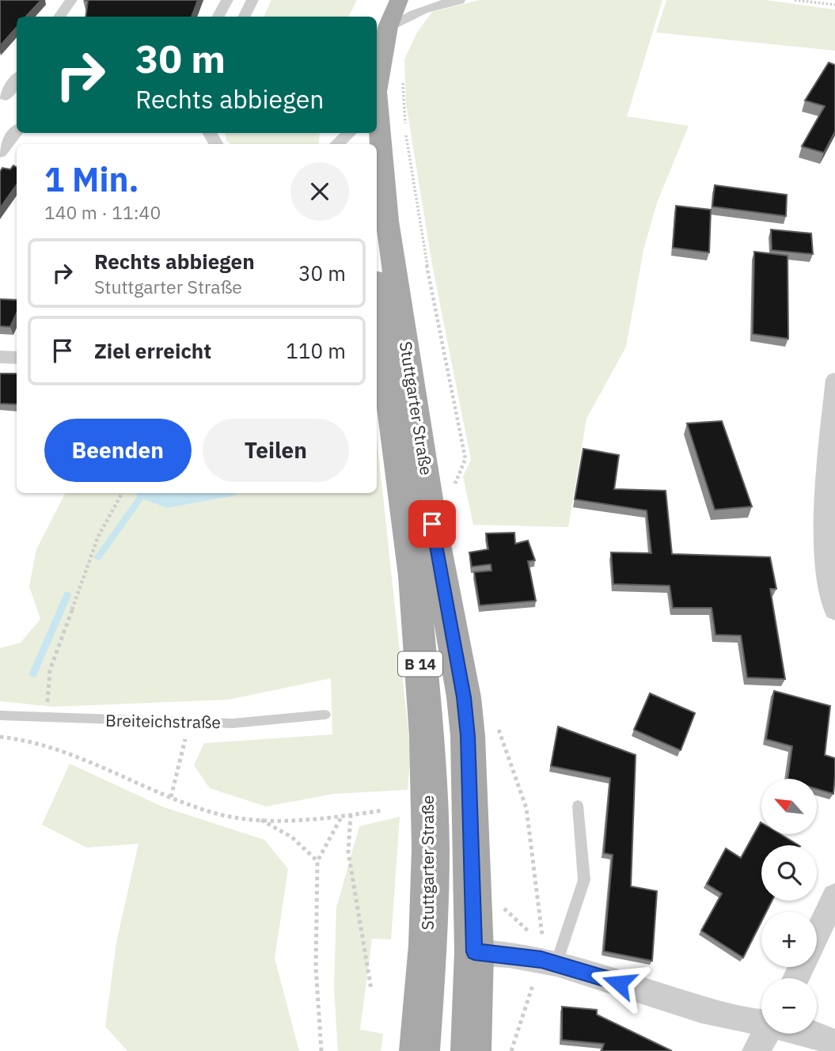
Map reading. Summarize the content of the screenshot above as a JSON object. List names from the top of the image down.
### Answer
{
  "streets": {
    "main road": ["Stuttgarter Straße", "B 14"],
    "lane": ["Breiteichstraße"]
  },
  "north": "top left",
  "page": {
    "turn": ["30 m", "Rechts abbiegen"],
    "heading": ["1 Min.", "140 m · 11:40"],
    "list": [
      {
        "name": "Rechts abbiegen",
        "note": "Stuttgarter Straße",
        "value": "30 m"
      },
      {
        "name": "Ziel erreicht",
        "value": "110 m"
      }
    ],
    "buttons": ["Beenden", "Teilen"],
    "map_buttons": ["+", "−"]
  }
}
